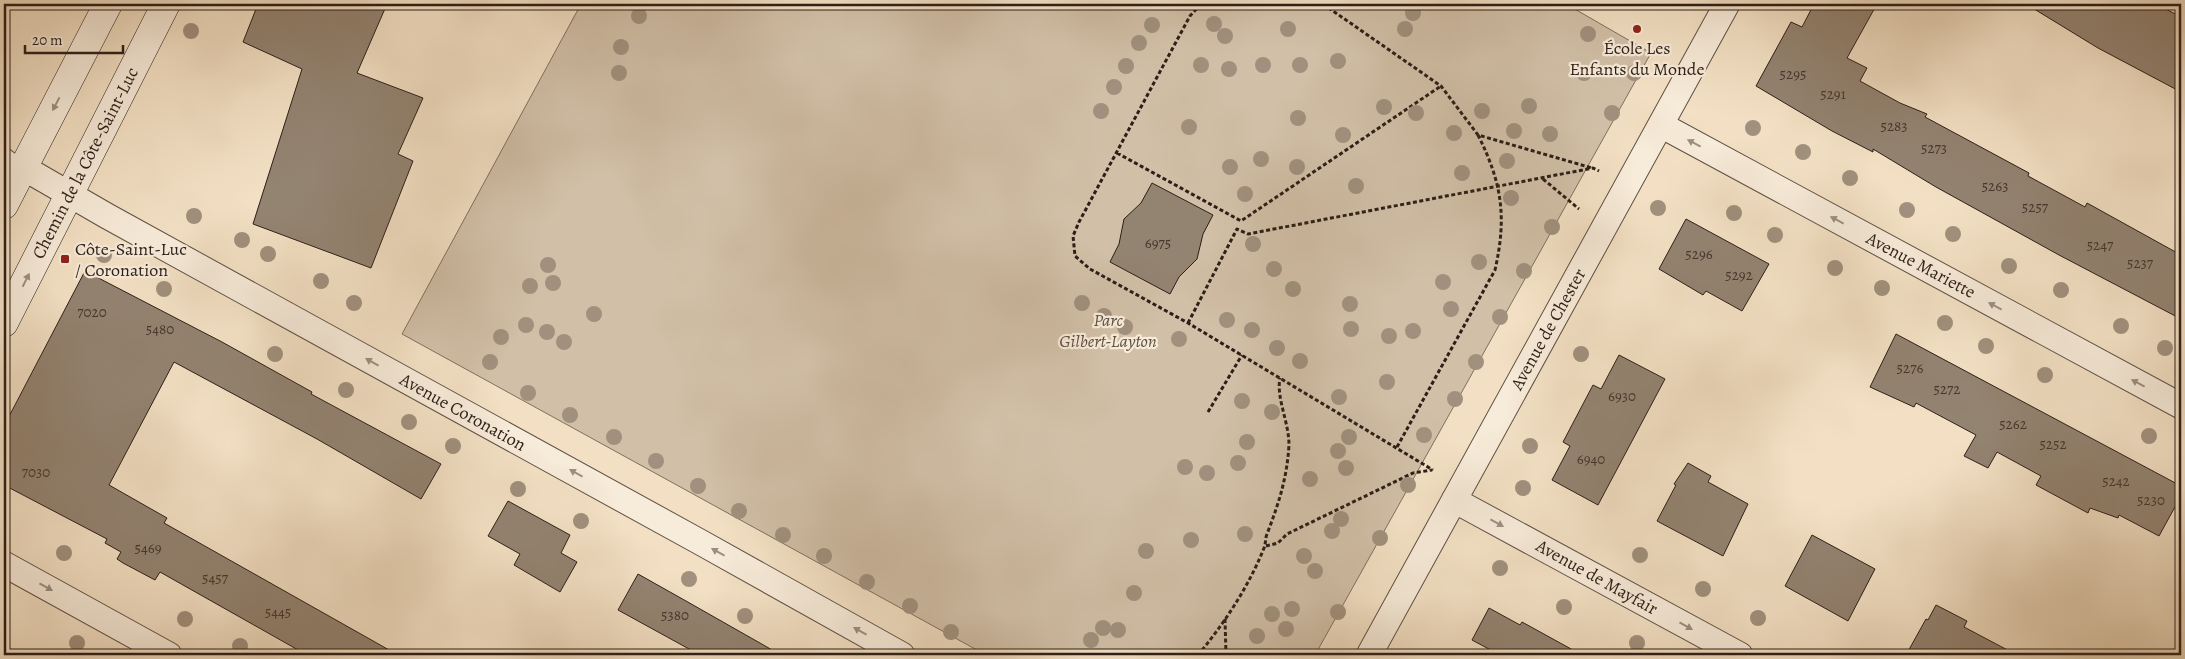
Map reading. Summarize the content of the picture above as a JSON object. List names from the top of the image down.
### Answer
{
  "streets": {
    "main road": ["Chemin de la Côte-Saint-Luc"],
    "street": [
      "Avenue Mariette",
      "Avenue de Chester",
      "Avenue Coronation",
      "Avenue de Mayfair"
    ]
  },
  "crossings": [
    ["Chemin de la Côte-Saint-Luc", "Avenue Coronation"],
    ["Avenue Mariette", "Avenue de Chester"],
    ["Avenue de Chester", "Avenue de Mayfair"]
  ],
  "one_way": [
    "Chemin de la Côte-Saint-Luc",
    "Avenue Mariette",
    "Avenue Coronation",
    "Avenue de Mayfair"
  ],
  "parks": ["Parc Gilbert-Layton"],
  "places": {
    "other": ["École Les Enfants du Monde"],
    "transit": ["Côte-Saint-Luc / Coronation"]
  },
  "house_numbers": [
    "5295",
    "5291",
    "5283",
    "5273",
    "5263",
    "5257",
    "6975",
    "5247",
    "5296",
    "5237",
    "5292",
    "7020",
    "5480",
    "5276",
    "5272",
    "6930",
    "5262",
    "5252",
    "6940",
    "7030",
    "5242",
    "5230",
    "5469",
    "5457",
    "5445",
    "5380"
  ],
  "scale_bar": "20 m"
}
